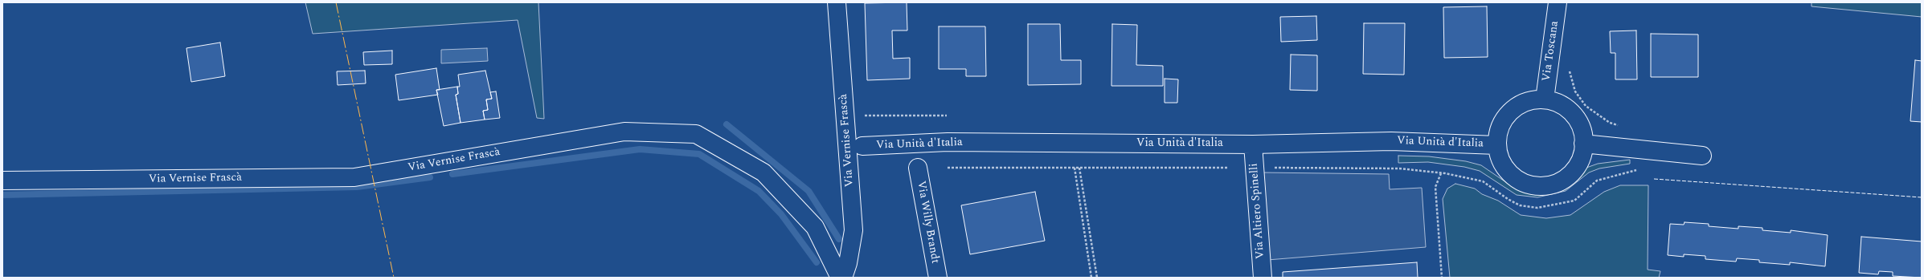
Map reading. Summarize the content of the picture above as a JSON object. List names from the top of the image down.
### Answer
{
  "streets": {
    "street": [
      "Via Toscana",
      "Via Vernise Frascà",
      "Via Unità d'Italia",
      "Via Altiero Spinelli",
      "Via Willy Brandt"
    ]
  },
  "crossings": [
    ["Via Toscana", "Via Unità d'Italia"],
    ["Via Unità d'Italia", "Via Altiero Spinelli"]
  ]
}
